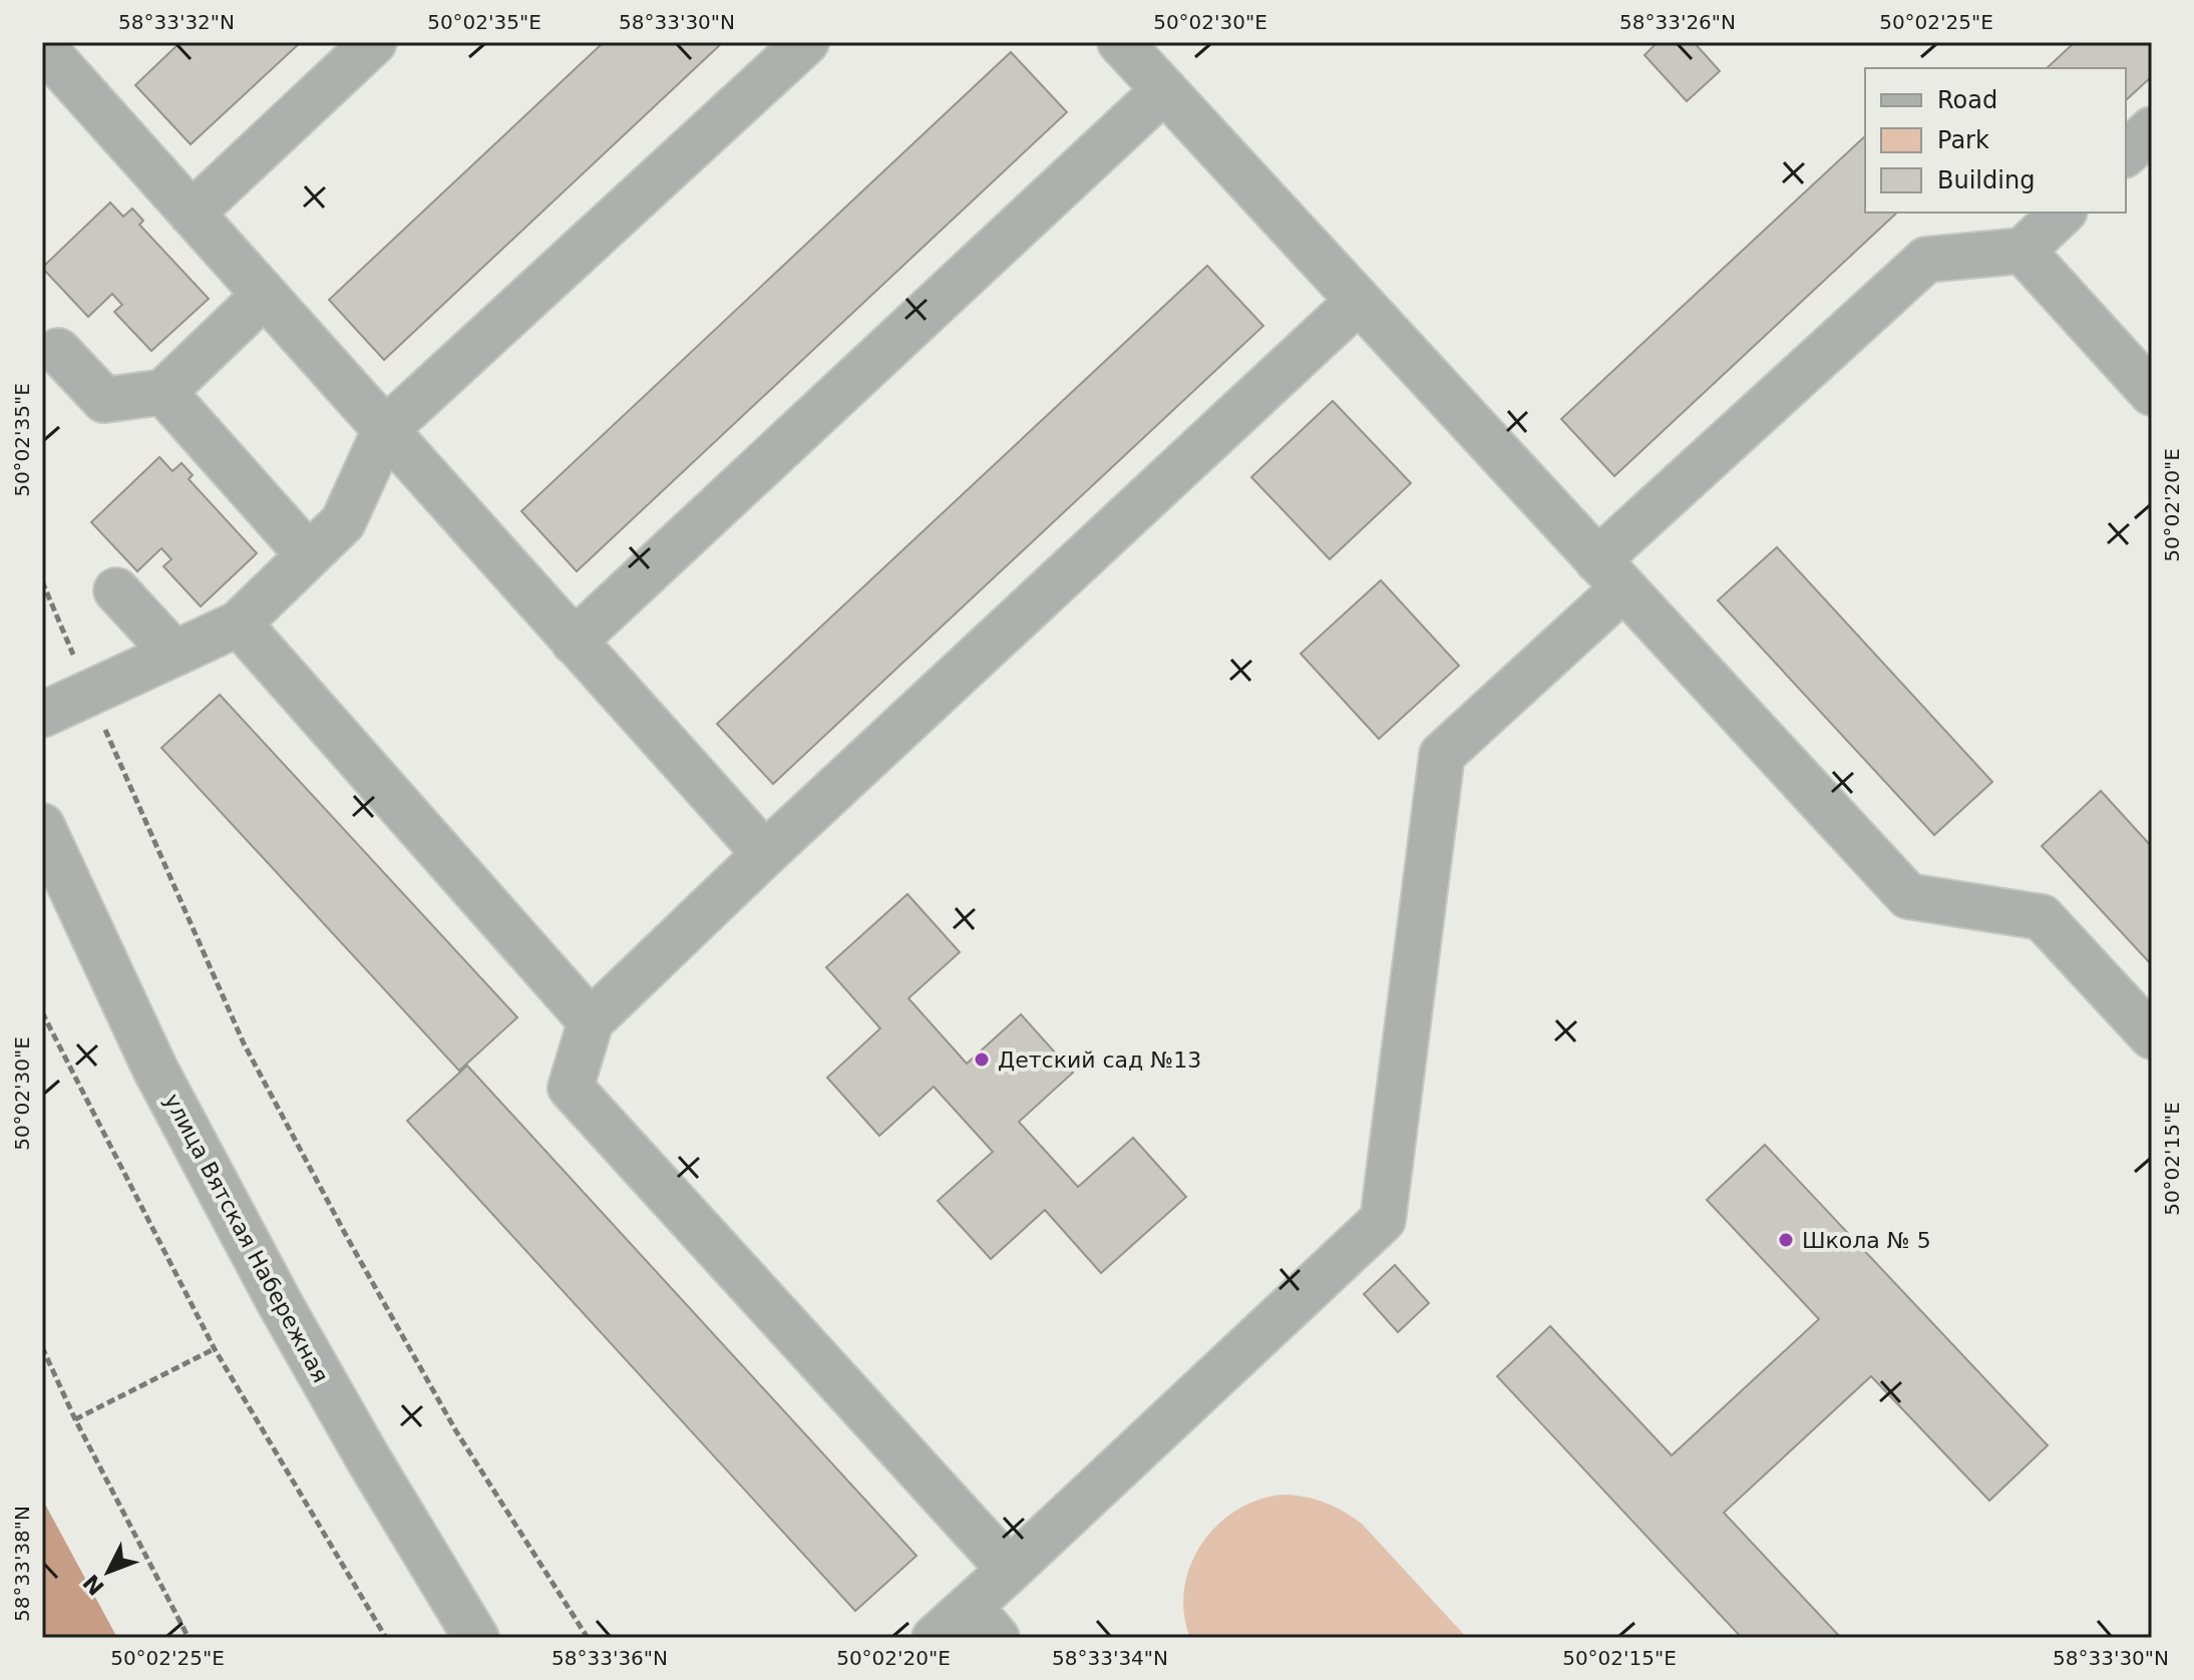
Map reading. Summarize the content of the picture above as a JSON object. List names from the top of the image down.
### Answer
{
  "streets": {
    "street": ["улица Вятская Набережная"]
  },
  "places": ["Детский сад №13", "Школа № 5"],
  "legend": ["Road", "Park", "Building"],
  "north": "bottom left",
  "coordinates": [
    "58°33'32\"N",
    "50°02'35\"E",
    "58°33'30\"N",
    "50°02'30\"E",
    "58°33'26\"N",
    "50°02'25\"E",
    "50°02'20\"E",
    "50°02'15\"E",
    "58°33'38\"N",
    "58°33'36\"N",
    "58°33'34\"N"
  ]
}
